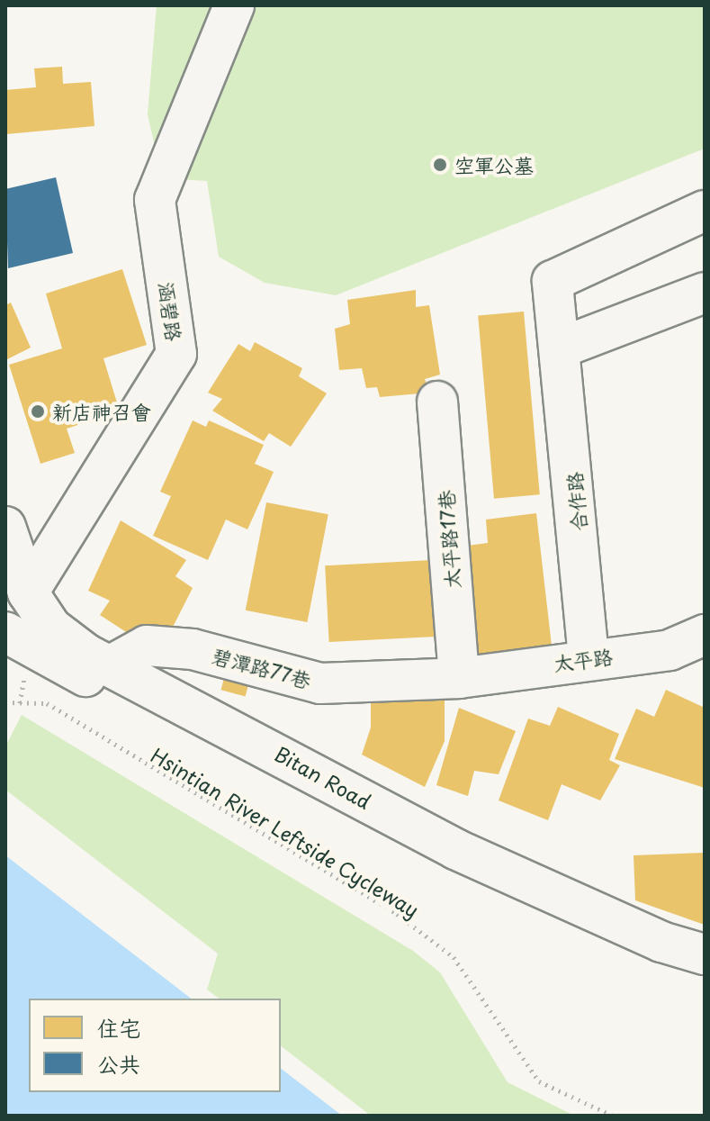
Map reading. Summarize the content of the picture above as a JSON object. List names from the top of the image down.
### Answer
{
  "streets": {
    "street": [
      "涵碧路",
      "合作路",
      "太平路17巷",
      "太平路",
      "碧潭路77巷",
      "Bitan Road"
    ],
    "path": ["Hsintian River Leftside Cycleway"]
  },
  "crossings": [
    ["涵碧路", "Bitan Road"],
    ["合作路", "太平路"],
    ["太平路17巷", "太平路"],
    ["太平路17巷", "碧潭路77巷"],
    ["太平路", "碧潭路77巷"],
    ["碧潭路77巷", "Bitan Road"]
  ],
  "places": ["空軍公墓", "新店神召會"],
  "legend": ["住宅", "公共"]
}
